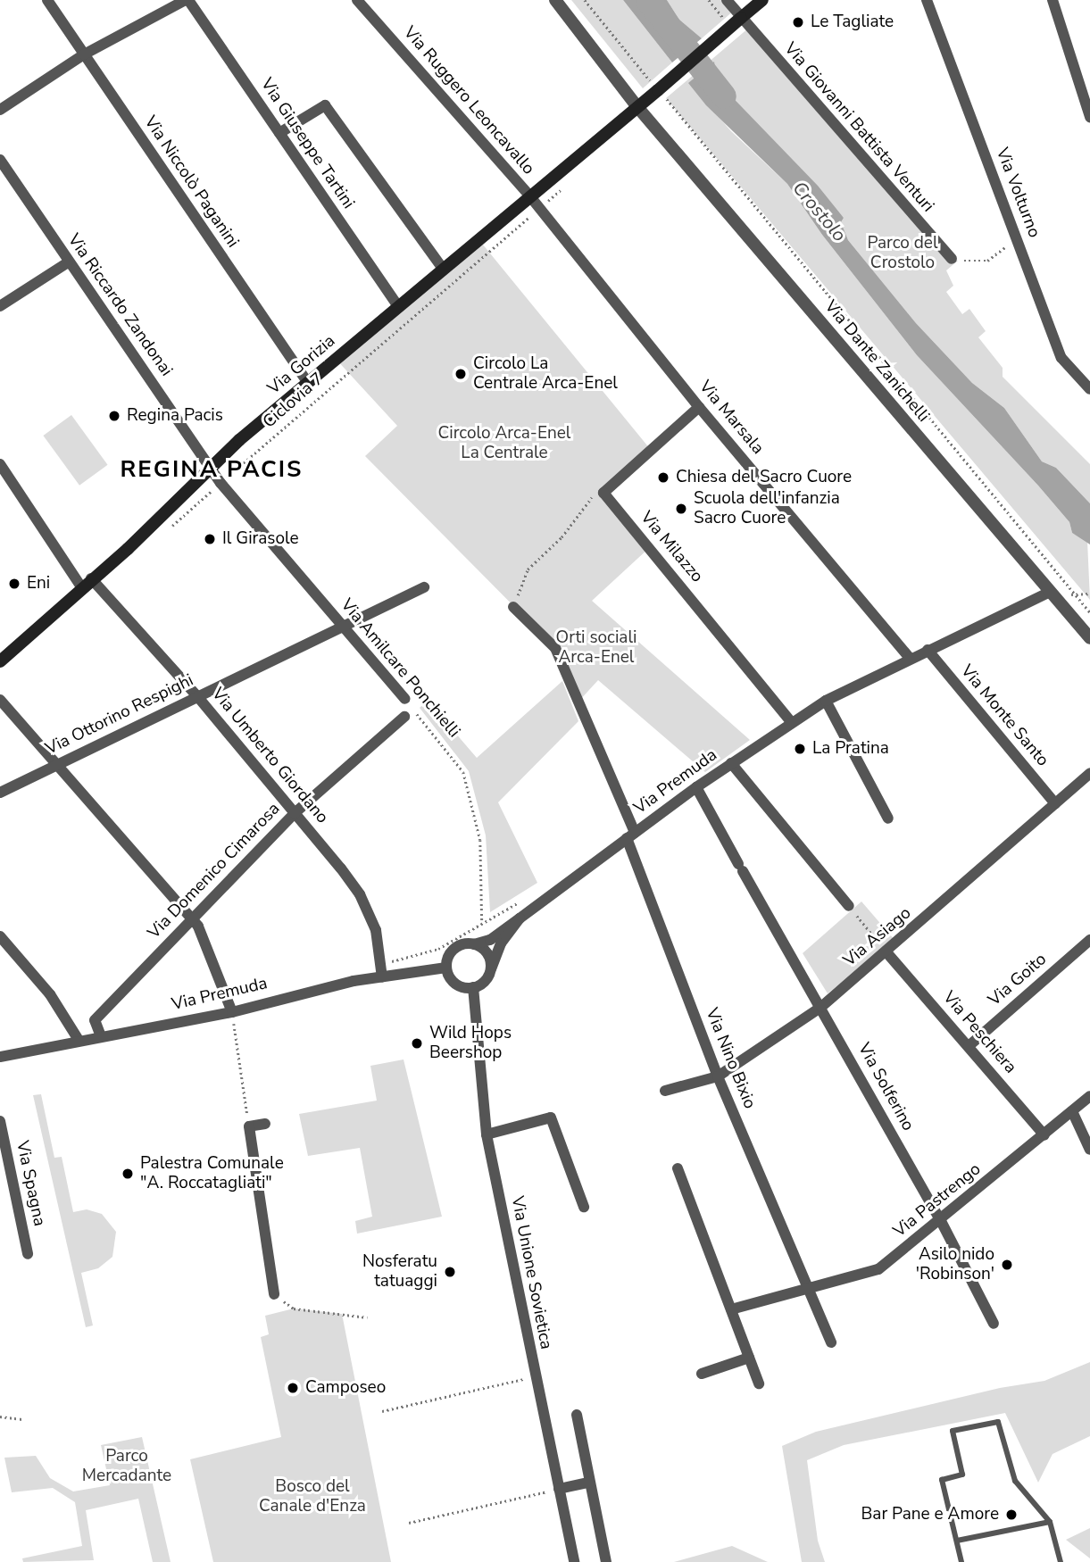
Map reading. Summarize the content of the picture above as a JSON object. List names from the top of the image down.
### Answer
{
  "streets": {
    "main road": ["Via Gorizia"],
    "street": [
      "Via Ruggero Leoncavallo",
      "Via Giovanni Battista Venturi",
      "Via Giuseppe Tartini",
      "Via Niccolò Paganini",
      "Via Volturno",
      "Via Riccardo Zandonai",
      "Via Dante Zanichelli",
      "Via Marsala",
      "Via Milazzo",
      "Via Amilcare Ponchielli",
      "Via Ottorino Respighi",
      "Via Monte Santo",
      "Via Umberto Giordano",
      "Via Premuda",
      "Via Domenico Cimarosa",
      "Via Asiago",
      "Via Goito",
      "Via Peschiera",
      "Via Nino Bixio",
      "Via Solferino",
      "Via Spagna",
      "Via Pastrengo",
      "Via Unione Sovietica"
    ],
    "path": ["Ciclovia 7"]
  },
  "crossings": [
    ["Via Ruggero Leoncavallo", "Via Gorizia"],
    ["Via Ruggero Leoncavallo", "Via Marsala"],
    ["Via Giovanni Battista Venturi", "Via Gorizia"],
    ["Via Giuseppe Tartini", "Via Gorizia"],
    ["Via Niccolò Paganini", "Via Gorizia"],
    ["Via Riccardo Zandonai", "Via Gorizia"],
    ["Via Riccardo Zandonai", "Via Amilcare Ponchielli"],
    ["Via Dante Zanichelli", "Via Gorizia"],
    ["Via Dante Zanichelli", "Via Premuda"],
    ["Via Gorizia", "Via Marsala"],
    ["Via Gorizia", "Via Amilcare Ponchielli"],
    ["Via Gorizia", "Via Umberto Giordano"],
    ["Ciclovia 7", "Via Marsala"],
    ["Ciclovia 7", "Via Amilcare Ponchielli"],
    ["Via Marsala", "Via Milazzo"],
    ["Via Marsala", "Via Premuda"],
    ["Via Milazzo", "Via Premuda"],
    ["Via Amilcare Ponchielli", "Via Ottorino Respighi"],
    ["Via Ottorino Respighi", "Via Umberto Giordano"],
    ["Via Monte Santo", "Via Premuda"],
    ["Via Monte Santo", "Via Asiago"],
    ["Via Umberto Giordano", "Via Premuda"],
    ["Via Umberto Giordano", "Via Domenico Cimarosa"],
    ["Via Premuda", "Via Domenico Cimarosa"],
    ["Via Premuda", "Via Nino Bixio"],
    ["Via Premuda", "Via Solferino"],
    ["Via Premuda", "Via Unione Sovietica"],
    ["Via Asiago", "Via Peschiera"],
    ["Via Asiago", "Via Nino Bixio"],
    ["Via Asiago", "Via Solferino"],
    ["Via Goito", "Via Peschiera"],
    ["Via Peschiera", "Via Pastrengo"],
    ["Via Nino Bixio", "Via Pastrengo"],
    ["Via Solferino", "Via Pastrengo"]
  ],
  "districts": ["REGINA PACIS"],
  "water": ["Crostolo"],
  "parks": [
    "Parco del Crostolo",
    "Circolo Arca-Enel La Centrale",
    "Orti sociali Arca-Enel",
    "Parco Mercadante",
    "Bosco del Canale d'Enza"
  ],
  "places": [
    "Le Tagliate",
    "Circolo La Centrale Arca-Enel",
    "Regina Pacis",
    "Chiesa del Sacro Cuore",
    "Scuola dell'infanzia Sacro Cuore",
    "Il Girasole",
    "Eni",
    "La Pratina",
    "Wild Hops Beershop",
    "Palestra Comunale \"A. Roccatagliati\"",
    "Asilo nido 'Robinson'",
    "Nosferatu tatuaggi",
    "Camposeo",
    "Bar Pane e Amore"
  ]
}
